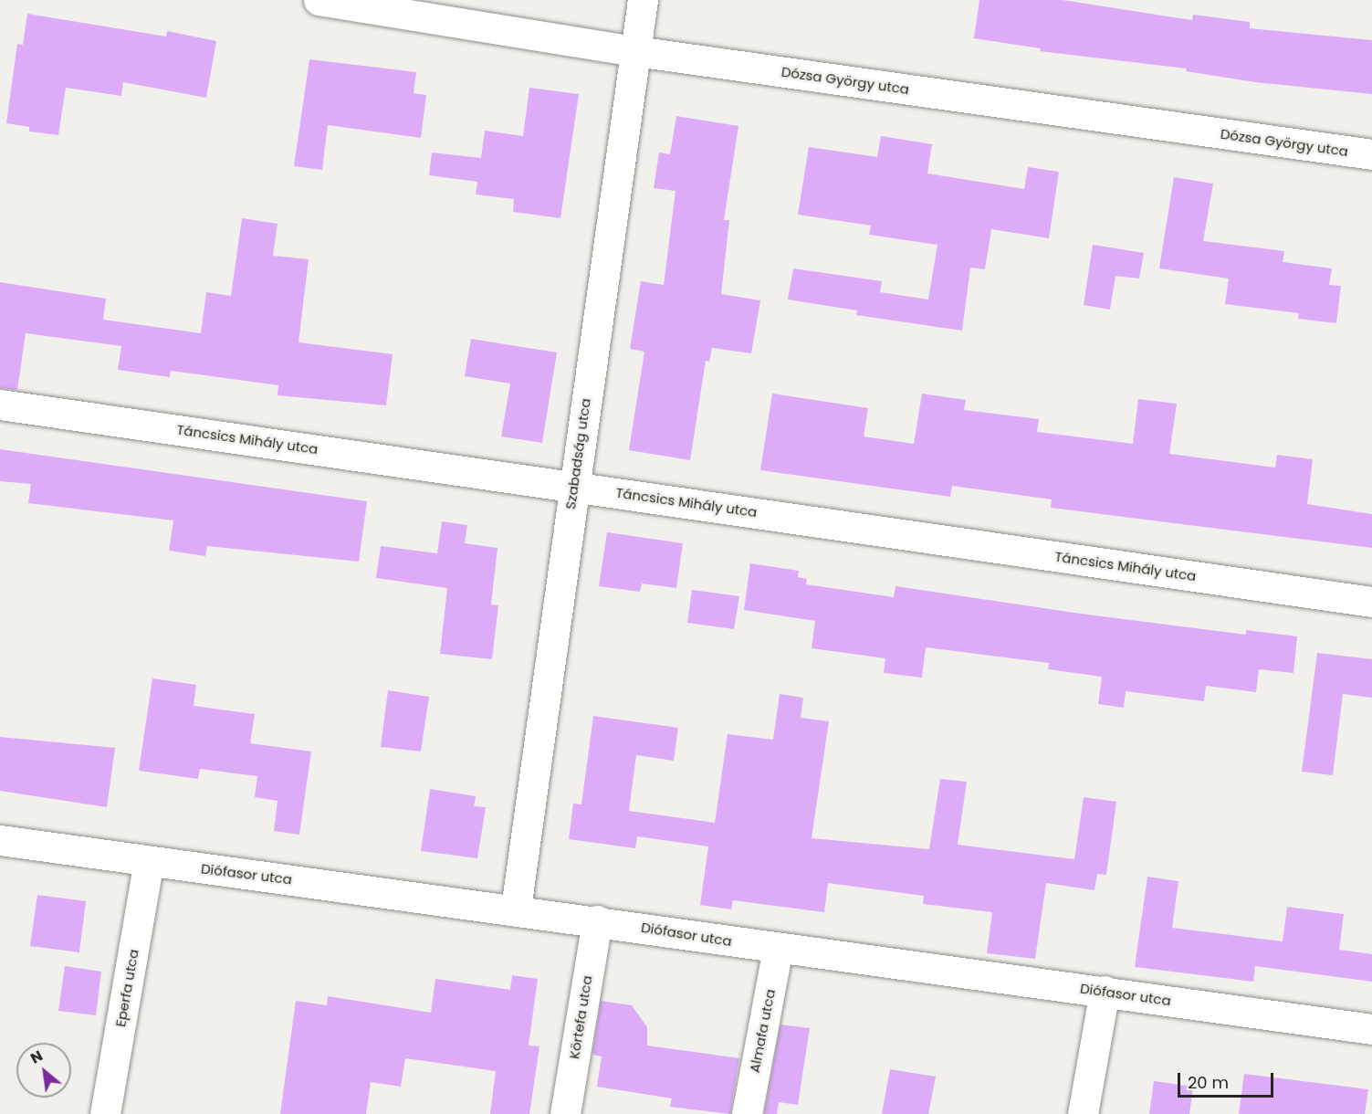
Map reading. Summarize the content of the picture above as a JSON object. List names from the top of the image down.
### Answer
{
  "streets": {
    "street": [
      "Dózsa György utca",
      "Táncsics Mihály utca",
      "Szabadság utca",
      "Diófasor utca",
      "Eperfa utca",
      "Körtefa utca",
      "Almafa utca"
    ]
  },
  "crossings": [
    ["Dózsa György utca", "Szabadság utca"],
    ["Táncsics Mihály utca", "Szabadság utca"],
    ["Szabadság utca", "Diófasor utca"],
    ["Diófasor utca", "Eperfa utca"],
    ["Diófasor utca", "Körtefa utca"],
    ["Diófasor utca", "Almafa utca"]
  ],
  "scale_bar": "20 m",
  "north": "top left"
}
